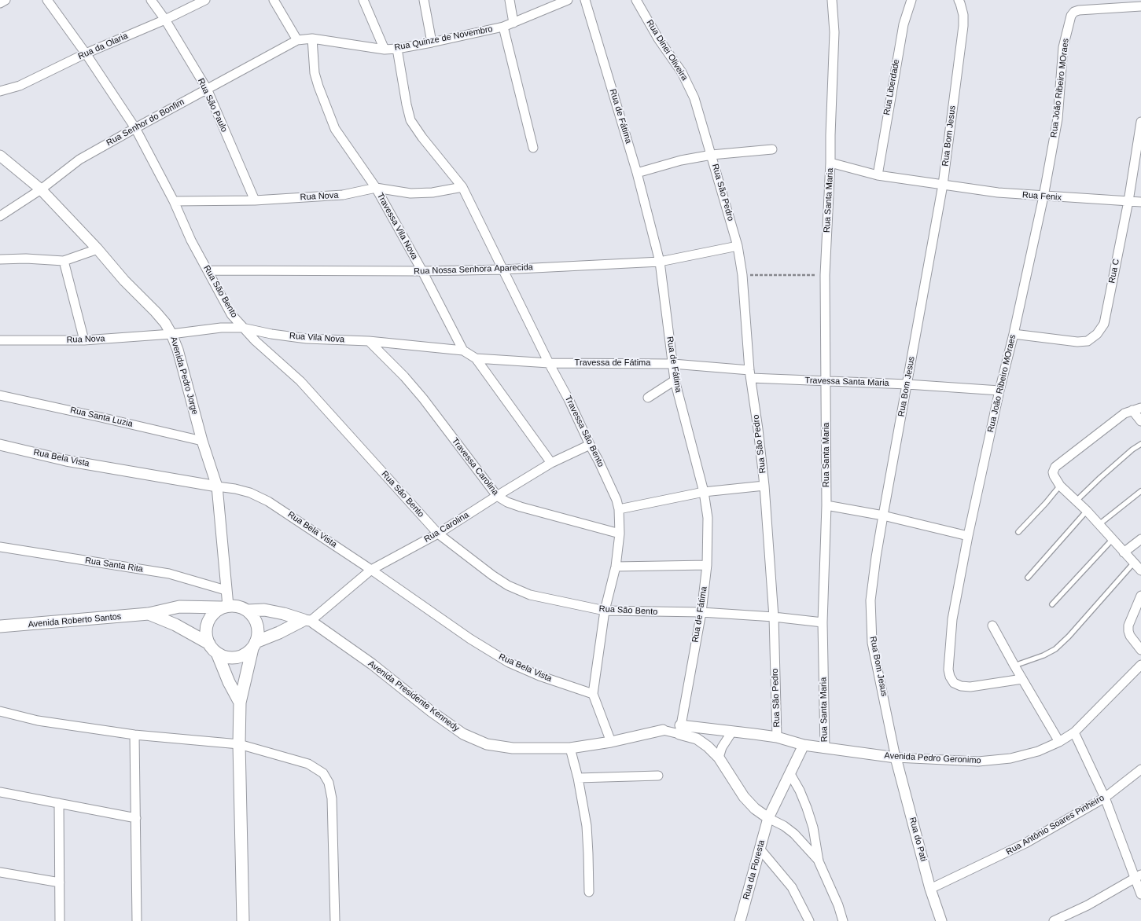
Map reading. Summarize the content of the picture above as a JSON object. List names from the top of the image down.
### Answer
{
  "streets": {
    "main road": ["Avenida Roberto Santos", "Avenida Presidente Kennedy"],
    "street": [
      "Rua Quinze de Novembro",
      "Rua da Olaria",
      "Rua Dinei Oliveira",
      "Rua Liberdade",
      "Rua João Ribeiro MOraes",
      "Rua São Paulo",
      "Rua de Fátima",
      "Rua Senhor do Bonfim",
      "Rua Bom Jesus",
      "Rua São Pedro",
      "Rua Nova",
      "Rua Fenix",
      "Rua Santa Maria",
      "Travessa Vila Nova",
      "Rua Nossa Senhora Aparecida",
      "Rua C",
      "Rua São Bento",
      "Rua Vila Nova",
      "Travessa de Fátima",
      "Avenida Pedro Jorge",
      "Travessa Santa Maria",
      "Rua Santa Luzia",
      "Travessa São Bento",
      "Rua Bela Vista",
      "Travessa Carolina",
      "Rua Carolina",
      "Rua Santa Rita",
      "Avenida Pedro Geronimo",
      "Rua Antônio Soares Pinheiro",
      "Rua do Pati",
      "Rua da Floresta"
    ]
  },
  "crossings": [
    ["Rua Quinze de Novembro", "Rua Senhor do Bonfim"],
    ["Rua Quinze de Novembro", "Travessa Vila Nova"],
    ["Rua Quinze de Novembro", "Travessa São Bento"],
    ["Rua da Olaria", "Rua São Paulo"],
    ["Rua da Olaria", "Rua São Bento"],
    ["Rua Dinei Oliveira", "Rua São Pedro"],
    ["Rua Liberdade", "Rua Fenix"],
    ["Rua João Ribeiro MOraes", "Rua Fenix"],
    ["Rua João Ribeiro MOraes", "Rua C"],
    ["Rua João Ribeiro MOraes", "Travessa Santa Maria"],
    ["Rua São Paulo", "Rua Senhor do Bonfim"],
    ["Rua São Paulo", "Rua Nova"],
    ["Rua de Fátima", "Rua Nossa Senhora Aparecida"],
    ["Rua de Fátima", "Rua São Bento"],
    ["Rua de Fátima", "Travessa de Fátima"],
    ["Rua de Fátima", "Avenida Presidente Kennedy"],
    ["Rua de Fátima", "Avenida Pedro Geronimo"],
    ["Rua Senhor do Bonfim", "Rua São Bento"],
    ["Rua Senhor do Bonfim", "Avenida Pedro Jorge"],
    ["Rua Bom Jesus", "Rua Fenix"],
    ["Rua Bom Jesus", "Travessa Santa Maria"],
    ["Rua Bom Jesus", "Avenida Pedro Geronimo"],
    ["Rua Bom Jesus", "Rua do Pati"],
    ["Rua São Pedro", "Rua Nossa Senhora Aparecida"],
    ["Rua São Pedro", "Rua São Bento"],
    ["Rua São Pedro", "Travessa de Fátima"],
    ["Rua São Pedro", "Travessa Santa Maria"],
    ["Rua São Pedro", "Avenida Pedro Geronimo"],
    ["Rua Nova", "Travessa Vila Nova"],
    ["Rua Nova", "Rua São Bento"],
    ["Rua Nova", "Rua Vila Nova"],
    ["Rua Nova", "Avenida Pedro Jorge"],
    ["Rua Nova", "Travessa São Bento"],
    ["Rua Fenix", "Rua Santa Maria"],
    ["Rua Fenix", "Rua C"],
    ["Rua Santa Maria", "Rua São Bento"],
    ["Rua Santa Maria", "Travessa Santa Maria"],
    ["Rua Santa Maria", "Avenida Pedro Geronimo"],
    ["Travessa Vila Nova", "Rua Nossa Senhora Aparecida"],
    ["Travessa Vila Nova", "Rua Vila Nova"],
    ["Rua Nossa Senhora Aparecida", "Rua São Bento"],
    ["Rua Nossa Senhora Aparecida", "Travessa São Bento"],
    ["Rua São Bento", "Rua Vila Nova"],
    ["Rua São Bento", "Travessa São Bento"],
    ["Rua São Bento", "Rua Carolina"],
    ["Rua Vila Nova", "Avenida Pedro Jorge"],
    ["Rua Vila Nova", "Travessa Carolina"],
    ["Travessa de Fátima", "Travessa Santa Maria"],
    ["Travessa de Fátima", "Travessa São Bento"],
    ["Avenida Pedro Jorge", "Rua Santa Luzia"],
    ["Avenida Pedro Jorge", "Rua Bela Vista"],
    ["Avenida Pedro Jorge", "Rua Santa Rita"],
    ["Avenida Pedro Jorge", "Avenida Roberto Santos"],
    ["Avenida Pedro Jorge", "Avenida Presidente Kennedy"],
    ["Travessa São Bento", "Rua Bela Vista"],
    ["Travessa São Bento", "Travessa Carolina"],
    ["Travessa São Bento", "Rua Carolina"],
    ["Rua Bela Vista", "Rua Carolina"],
    ["Travessa Carolina", "Rua Carolina"],
    ["Rua Carolina", "Avenida Presidente Kennedy"],
    ["Avenida Roberto Santos", "Avenida Presidente Kennedy"],
    ["Avenida Presidente Kennedy", "Avenida Pedro Geronimo"],
    ["Avenida Pedro Geronimo", "Rua do Pati"],
    ["Avenida Pedro Geronimo", "Rua da Floresta"],
    ["Rua Antônio Soares Pinheiro", "Rua do Pati"]
  ]
}
